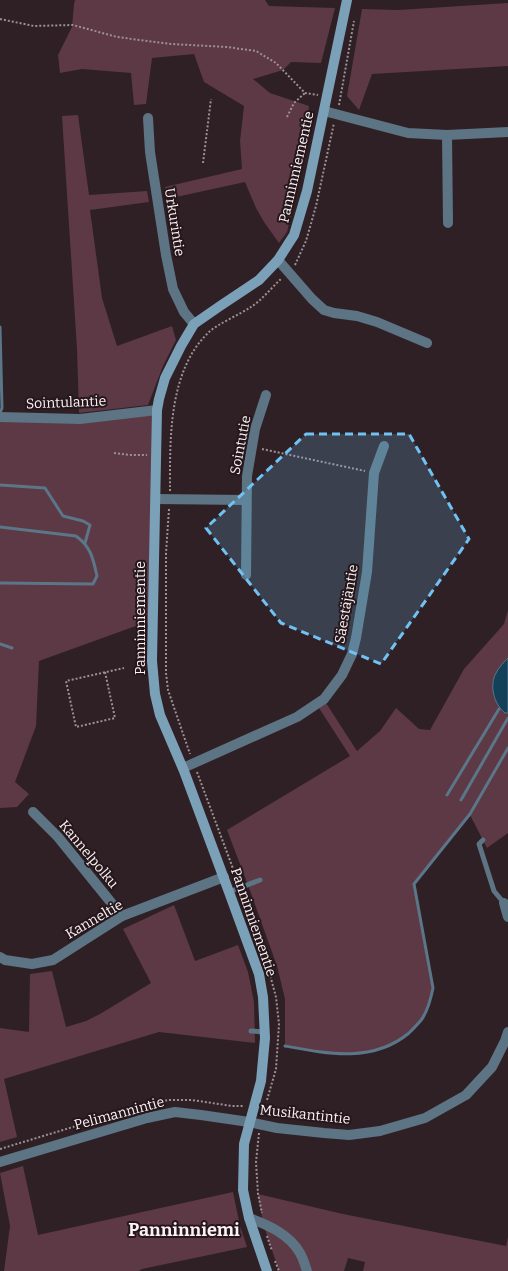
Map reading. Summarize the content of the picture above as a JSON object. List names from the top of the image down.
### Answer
{
  "streets": {
    "street": [
      "Panninniementie",
      "Urkurintie",
      "Sointulantie",
      "Sointutie",
      "Säestäjäntie",
      "Kannelpolku",
      "Kanneltie",
      "Pelimannintie",
      "Musikantintie"
    ]
  },
  "crossings": [
    ["Panninniementie", "Urkurintie"],
    ["Panninniementie", "Sointulantie"],
    ["Panninniementie", "Säestäjäntie"],
    ["Panninniementie", "Kanneltie"],
    ["Panninniementie", "Pelimannintie"],
    ["Panninniementie", "Musikantintie"],
    ["Kannelpolku", "Kanneltie"],
    ["Pelimannintie", "Musikantintie"]
  ],
  "districts": ["Panninniemi"]
}
